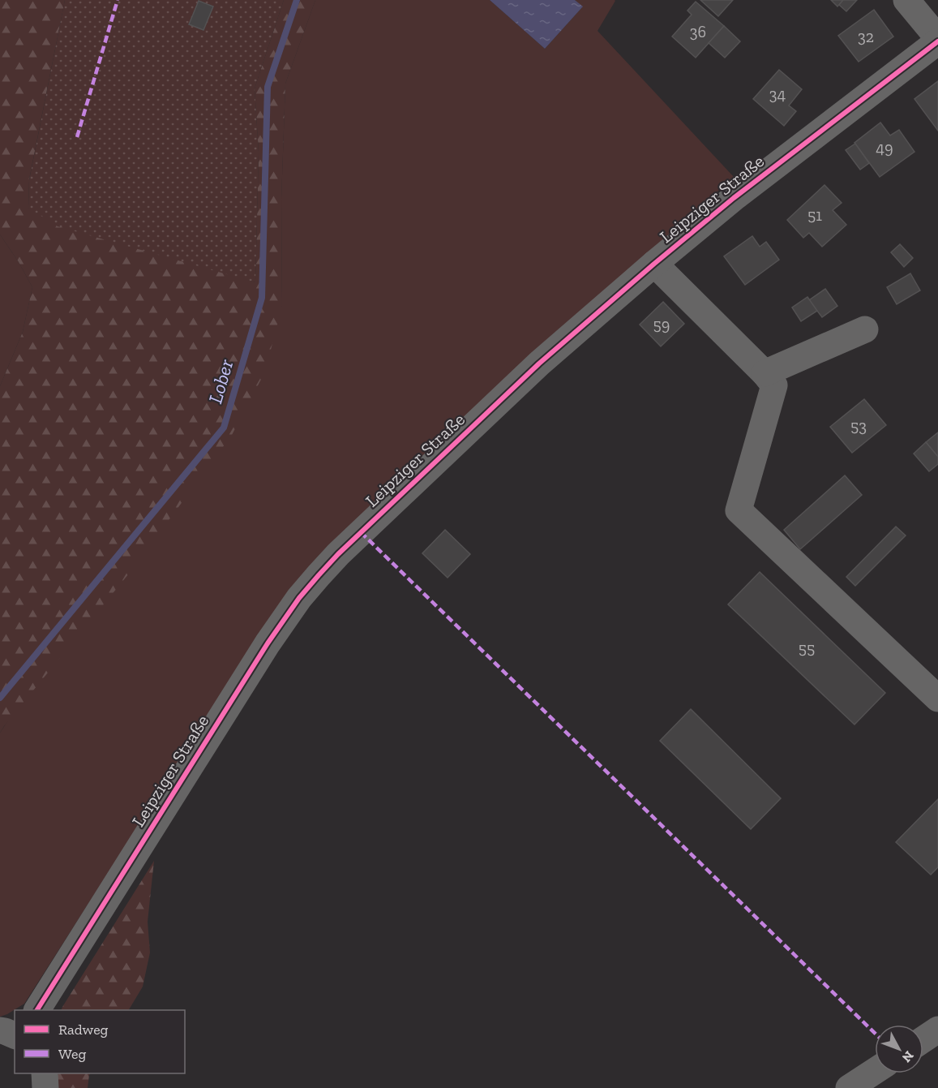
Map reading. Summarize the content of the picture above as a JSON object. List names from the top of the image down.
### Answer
{
  "streets": {
    "street": ["Leipziger Straße"]
  },
  "water": ["Lober"],
  "house_numbers": [
    "36",
    "32",
    "34",
    "49",
    "51",
    "59",
    "53",
    "55"
  ],
  "legend": ["Radweg", "Weg"],
  "north": "bottom right"
}
